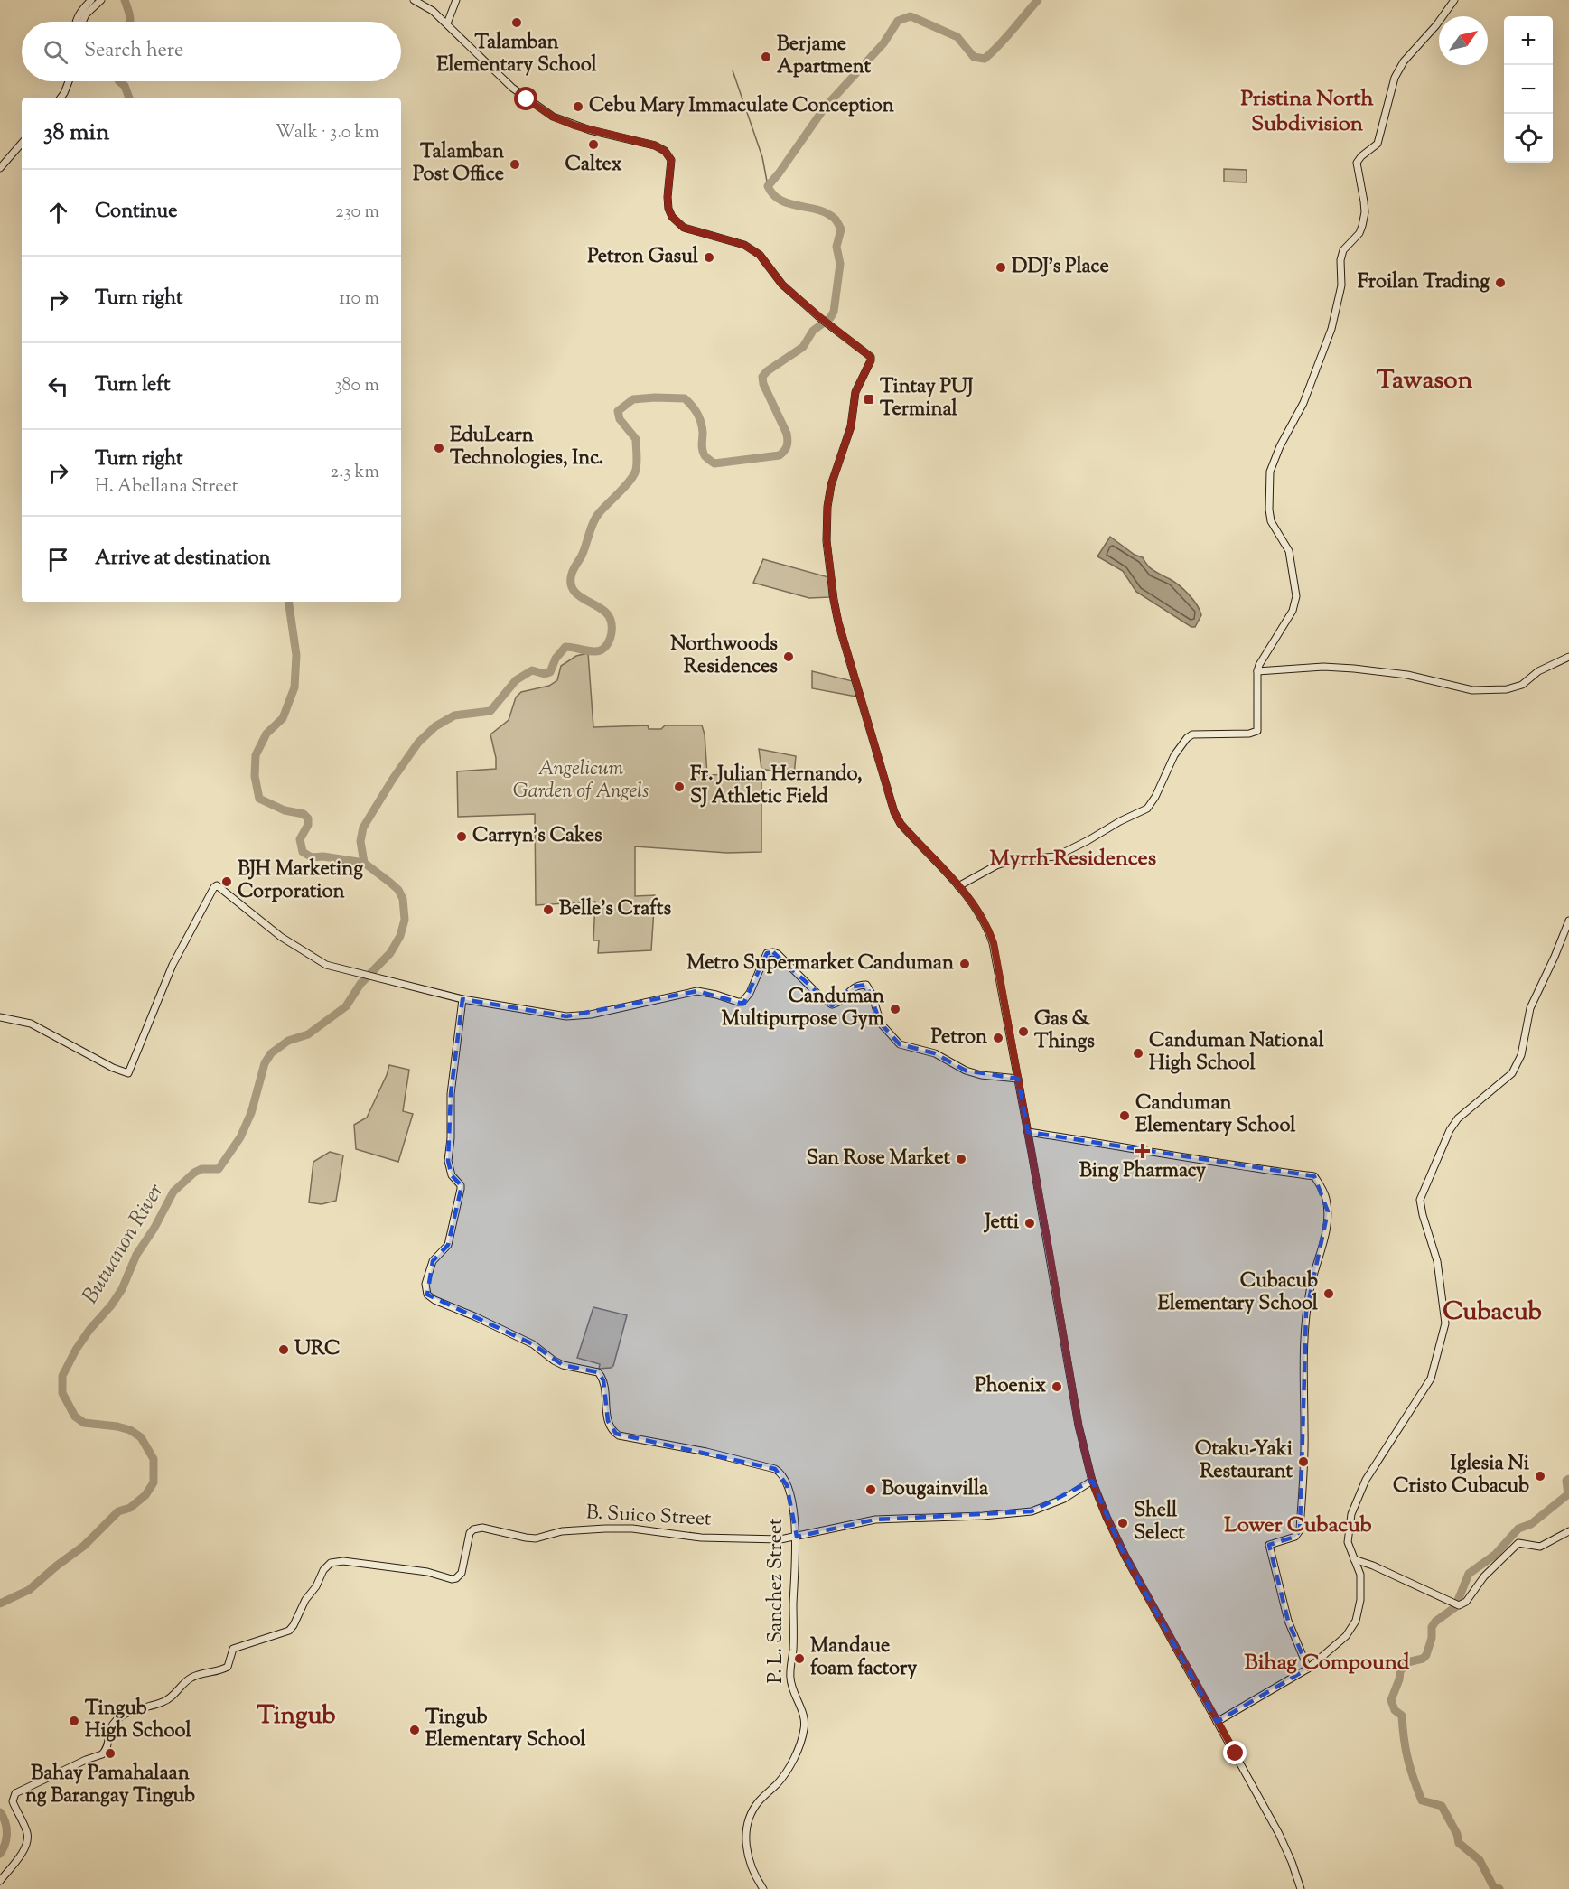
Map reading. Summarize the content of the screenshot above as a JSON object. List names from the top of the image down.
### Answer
{
  "streets": {
    "street": ["B. Suico Street", "P. L. Sanchez Street"]
  },
  "crossings": [
    ["B. Suico Street", "P. L. Sanchez Street"]
  ],
  "districts": [
    "Pristina North Subdivision",
    "Tawason",
    "Myrrh Residences",
    "Cubacub",
    "Lower Cubacub",
    "Bihag Compound",
    "Tingub"
  ],
  "water": ["Butuanon River"],
  "parks": ["Angelicum Garden of Angels"],
  "places": {
    "other": [
      "Talamban Elementary School",
      "Berjame Apartment",
      "Cebu Mary Immaculate Conception",
      "Caltex",
      "Talamban Post Office",
      "Petron Gasul",
      "DDJ’s Place",
      "Froilan Trading",
      "EduLearn Technologies, Inc.",
      "Northwoods Residences",
      "Fr. Julian Hernando, SJ Athletic Field",
      "Carryn's Cakes",
      "BJH Marketing Corporation",
      "Belle's Crafts",
      "Metro Supermarket Canduman",
      "Canduman Multipurpose Gym",
      "Gas & Things",
      "Petron",
      "Canduman National High School",
      "Canduman Elementary School",
      "San Rose Market",
      "Jetti",
      "Cubacub Elementary School",
      "URC",
      "Phoenix",
      "Otaku-Yaki Restaurant",
      "Iglesia Ni Cristo Cubacub",
      "Bougainvilla",
      "Shell Select",
      "Mandaue foam factory",
      "Tingub High School",
      "Tingub Elementary School",
      "Bahay Pamahalaan ng Barangay Tingub"
    ],
    "transit": ["Tintay PUJ Terminal"],
    "health": ["Bing Pharmacy"]
  },
  "north": "top right",
  "page": {
    "map_buttons": ["+", "−"],
    "search": "Search here",
    "heading": ["38 min", "Walk · 3.0 km"],
    "list": [
      ["Continue", "230 m"],
      ["Turn right", "110 m"],
      ["Turn left", "380 m"],
      ["Turn right", "H. Abellana Street", "2.3 km"],
      "Arrive at destination"
    ]
  }
}
